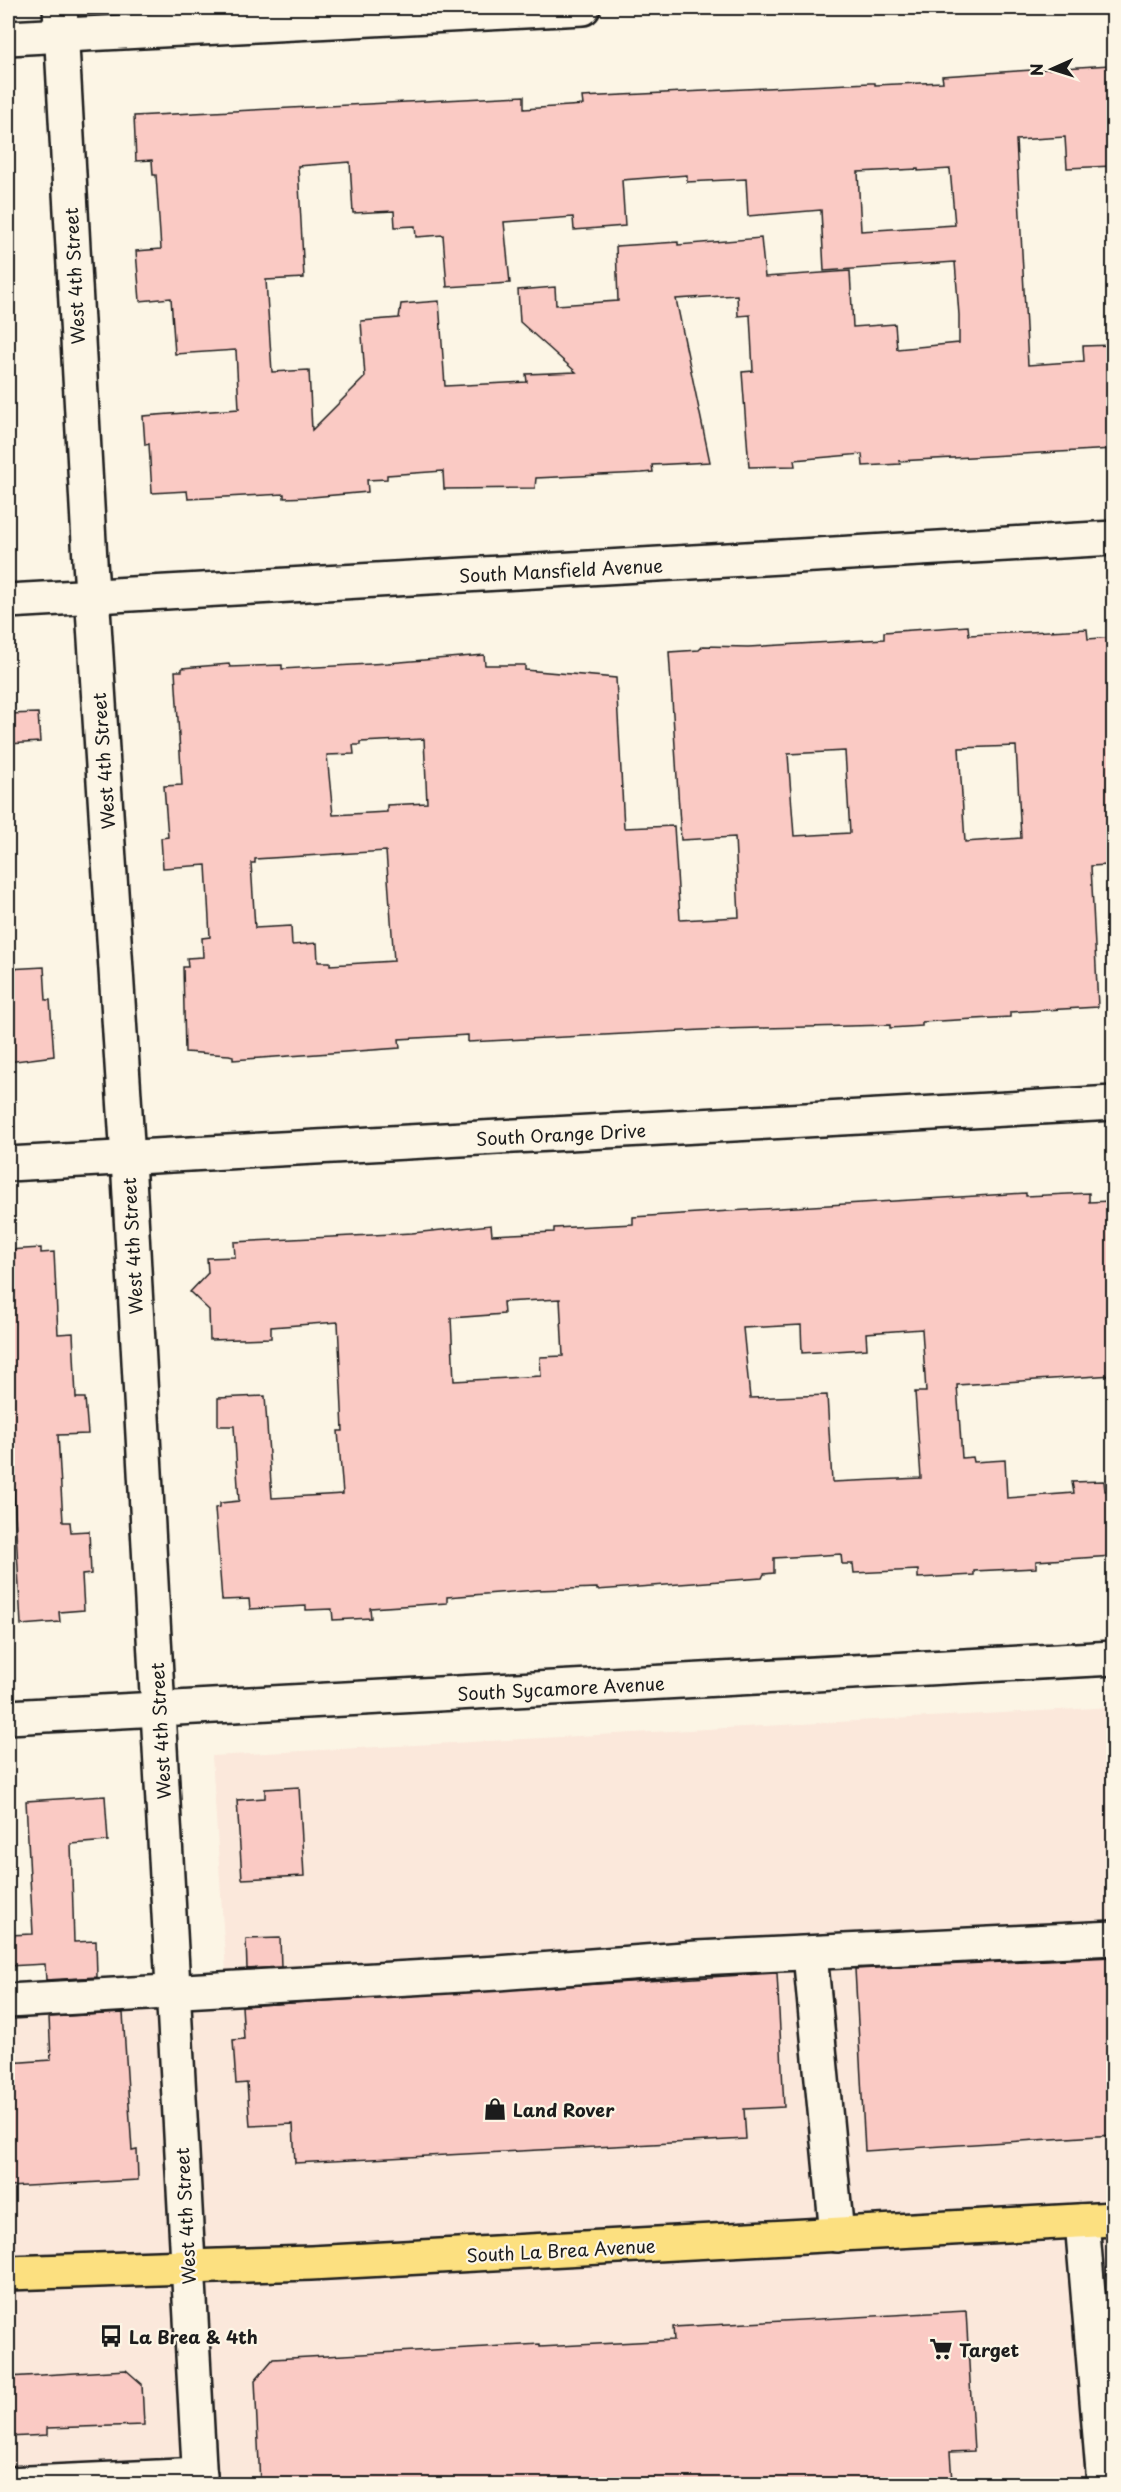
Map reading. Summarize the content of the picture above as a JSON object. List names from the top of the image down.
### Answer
{
  "streets": {
    "main road": ["South La Brea Avenue"],
    "street": [
      "West 4th Street",
      "South Mansfield Avenue",
      "South Orange Drive",
      "South Sycamore Avenue"
    ]
  },
  "crossings": [
    ["West 4th Street", "South Mansfield Avenue"],
    ["West 4th Street", "South Orange Drive"],
    ["West 4th Street", "South Sycamore Avenue"],
    ["West 4th Street", "South La Brea Avenue"]
  ],
  "places": {
    "shop": ["Land Rover"],
    "bus stop": ["La Brea & 4th"],
    "supermarket": ["Target"]
  },
  "north": "left"
}
